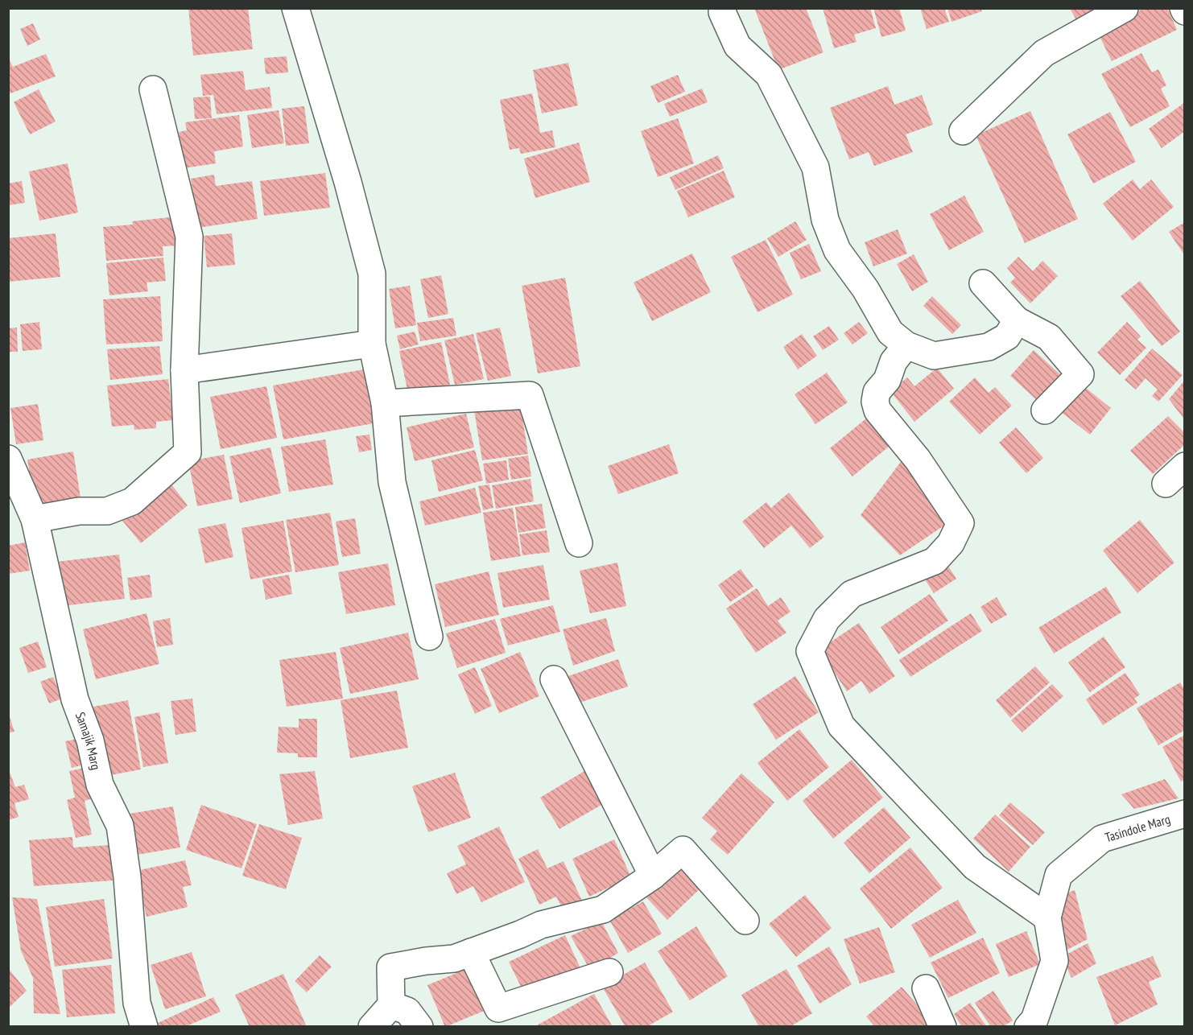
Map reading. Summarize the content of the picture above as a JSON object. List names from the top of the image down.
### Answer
{
  "streets": {
    "street": ["Samajik Marg", "Tasindole Marg"]
  }
}
